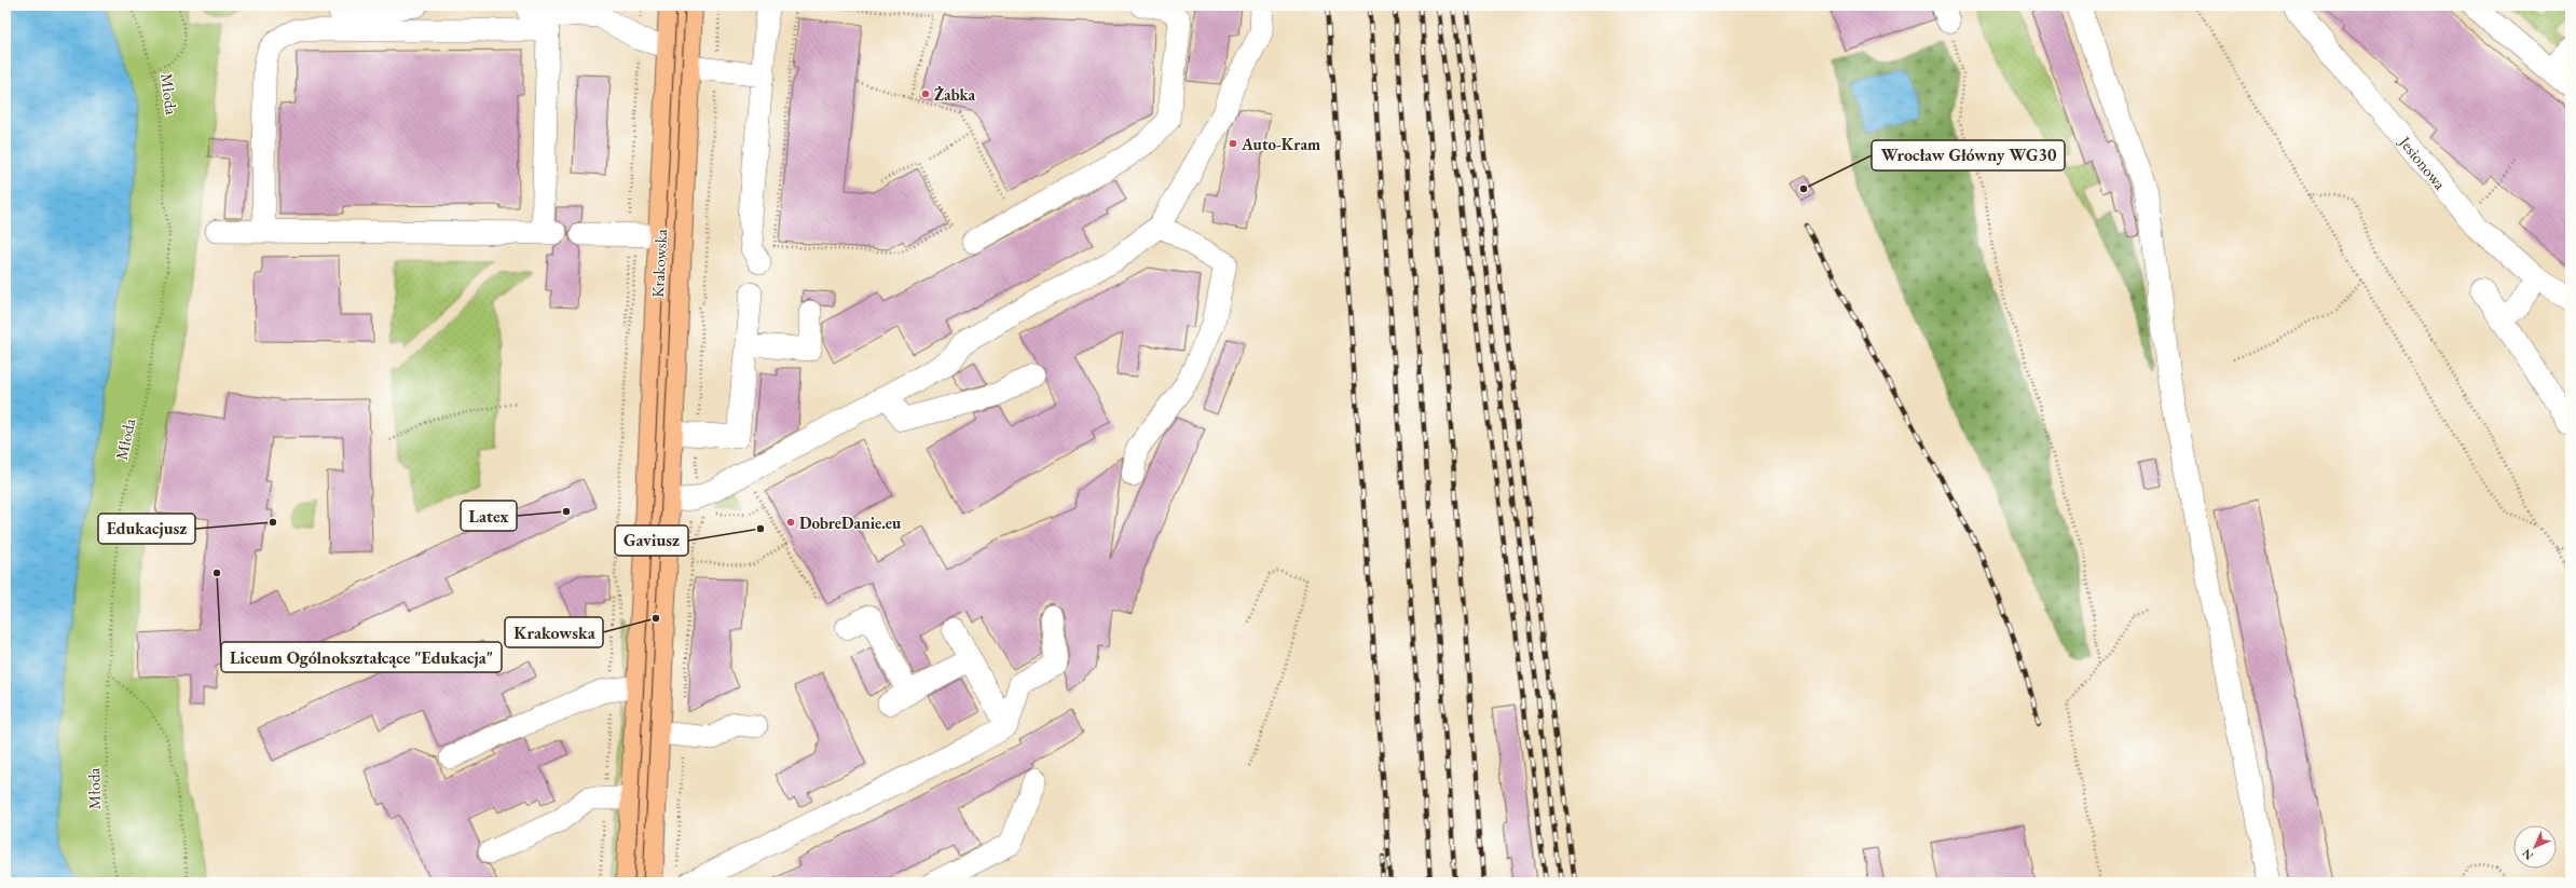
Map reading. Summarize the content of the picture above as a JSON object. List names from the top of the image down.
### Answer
{
  "streets": {
    "main road": ["Krakowska"],
    "street": ["Jesionowa"],
    "path": ["Młoda"]
  },
  "places": [
    "Żabka",
    "Auto-Kram",
    "Wrocław Główny WG30",
    "Latex",
    "Edukacjusz",
    "DobreDanie.eu",
    "Gaviusz",
    "Liceum Ogólnokształcące \"Edukacja\"",
    "Krakowska"
  ],
  "north": "bottom left"
}
